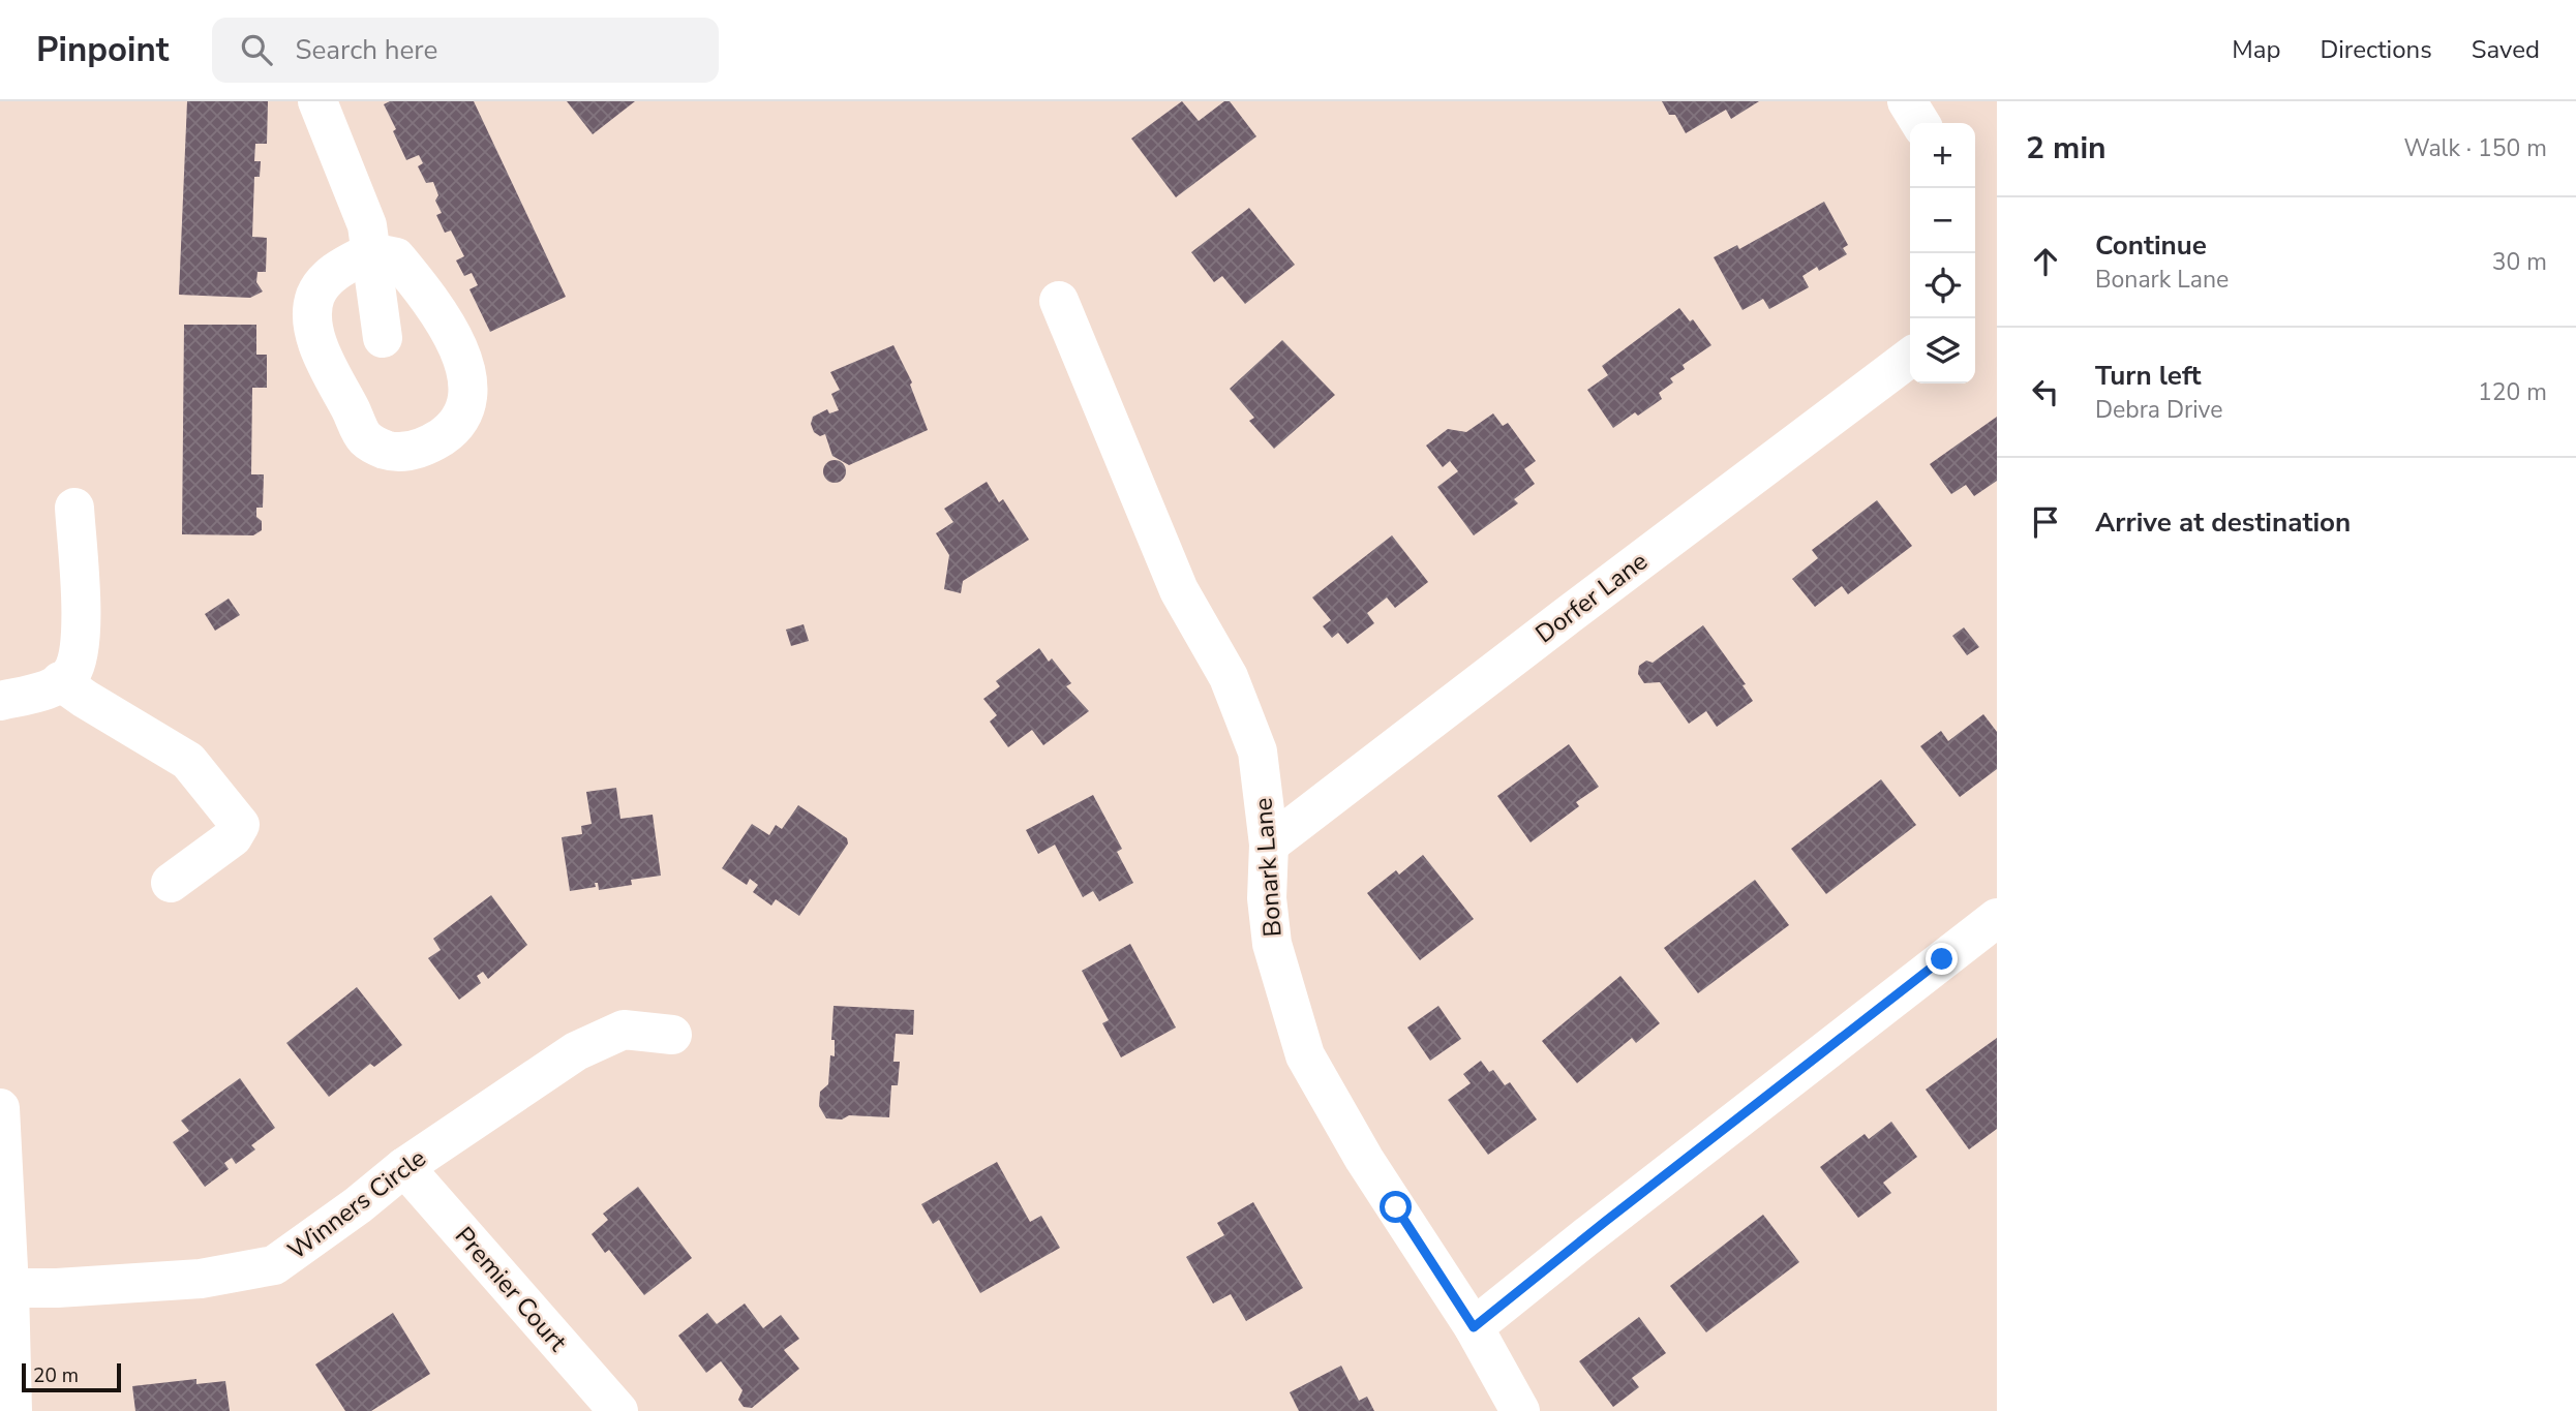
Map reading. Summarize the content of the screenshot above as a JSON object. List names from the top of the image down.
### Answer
{
  "streets": {
    "street": [
      "Dorfer Lane",
      "Bonark Lane",
      "Winners Circle",
      "Premier Court"
    ]
  },
  "crossings": [
    ["Dorfer Lane", "Bonark Lane"],
    ["Winners Circle", "Premier Court"]
  ],
  "scale_bar": "20 m",
  "page": {
    "header": "Pinpoint",
    "search": "Search here",
    "nav": ["Map", "Directions", "Saved"],
    "heading": ["2 min", "Walk · 150 m"],
    "map_buttons": ["+", "−"],
    "list": [
      ["Continue", "Bonark Lane", "30 m"],
      ["Turn left", "Debra Drive", "120 m"],
      "Arrive at destination"
    ],
    "scale": "20 m"
  }
}
